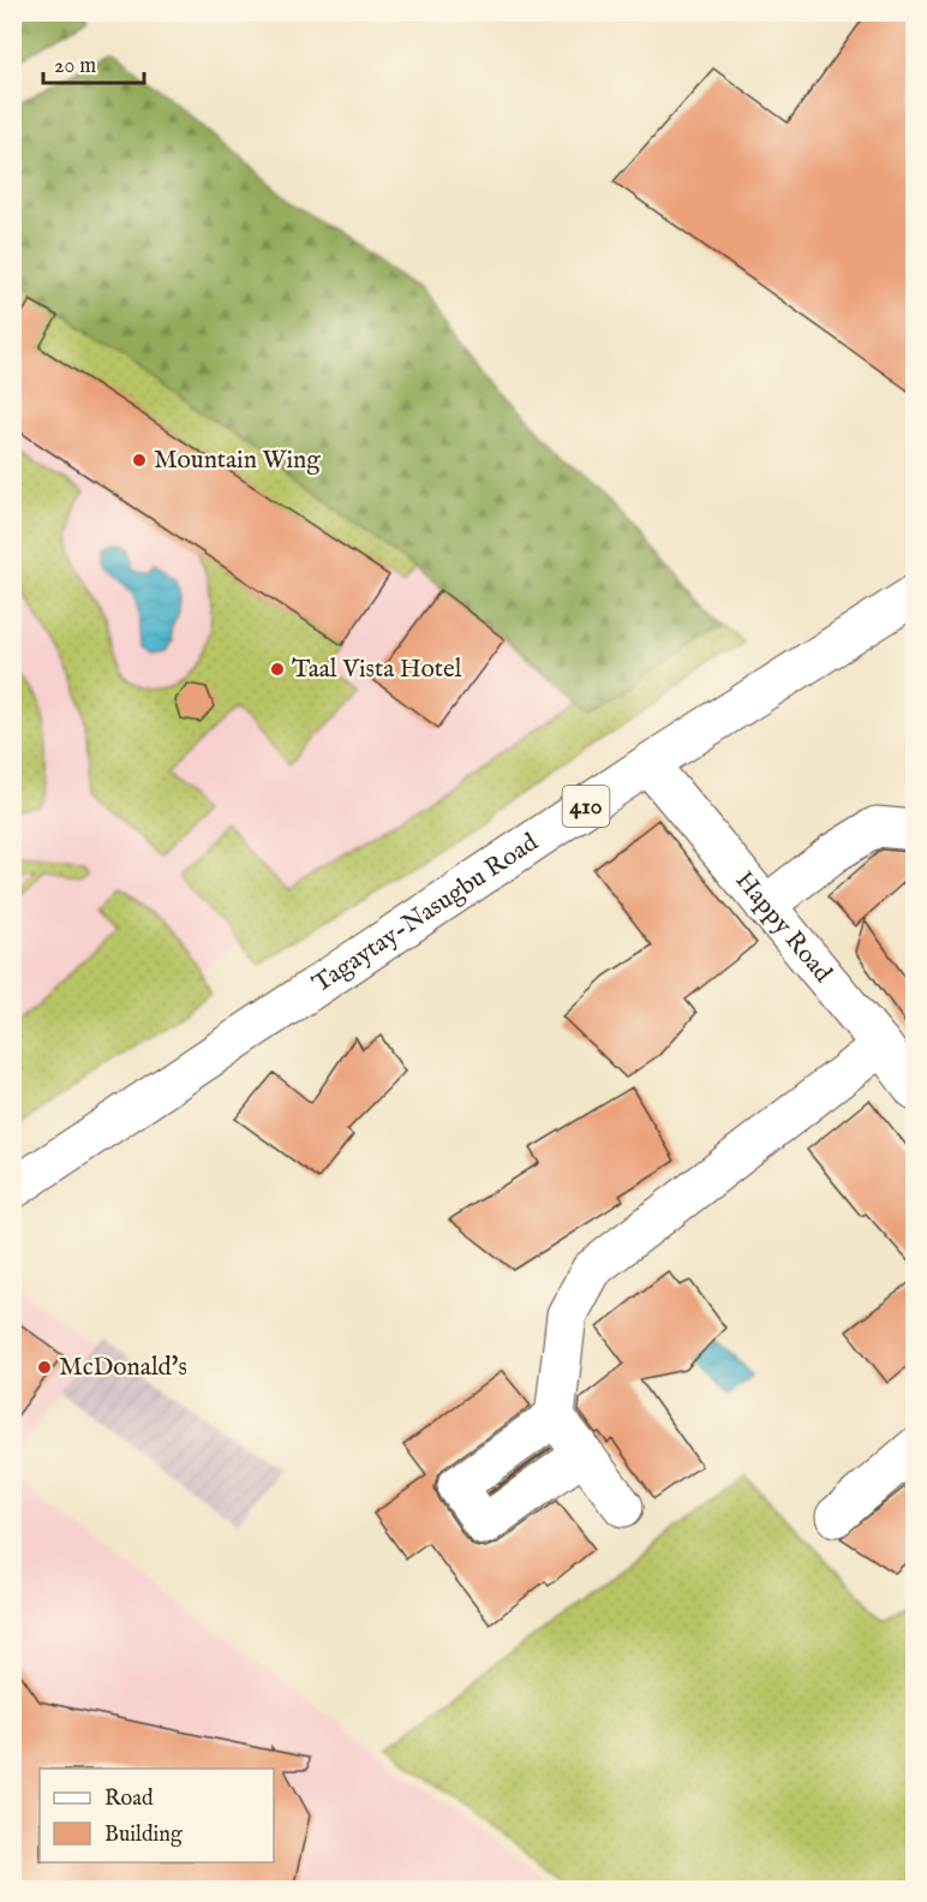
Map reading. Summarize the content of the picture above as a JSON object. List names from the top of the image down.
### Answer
{
  "streets": {
    "street": ["410", "Tagaytay-Nasugbu Road", "Happy Road"]
  },
  "crossings": [
    ["Tagaytay-Nasugbu Road", "Happy Road"]
  ],
  "places": ["Mountain Wing", "Taal Vista Hotel", "McDonald's"],
  "legend": ["Road", "Building"],
  "scale_bar": "20 m"
}
